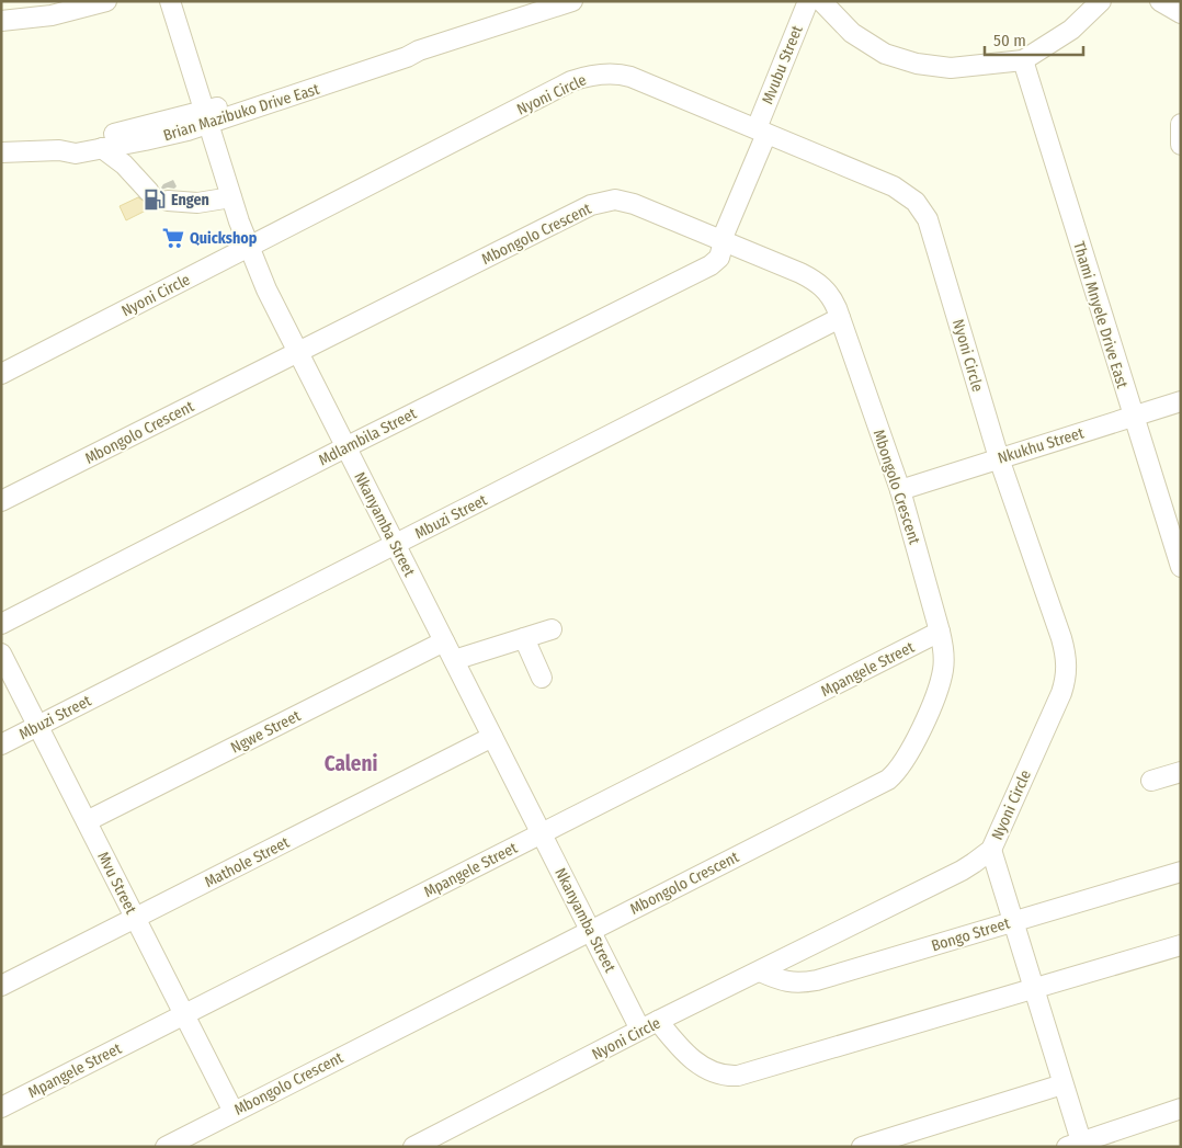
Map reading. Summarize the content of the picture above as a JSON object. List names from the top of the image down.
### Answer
{
  "streets": {
    "street": [
      "Mvubu Street",
      "Nyoni Circle",
      "Brian Mazibuko Drive East",
      "Mbongolo Crescent",
      "Thami Mnyele Drive East",
      "Mdlambila Street",
      "Nkukhu Street",
      "Mbuzi Street",
      "Nkanyamba Street",
      "Mpangele Street",
      "Ngwe Street",
      "Mathole Street",
      "Mvu Street",
      "Bongo Street"
    ]
  },
  "crossings": [
    ["Mvubu Street", "Nyoni Circle"],
    ["Mvubu Street", "Mbongolo Crescent"],
    ["Mvubu Street", "Mdlambila Street"],
    ["Nyoni Circle", "Nkukhu Street"],
    ["Nyoni Circle", "Nkanyamba Street"],
    ["Nyoni Circle", "Bongo Street"],
    ["Brian Mazibuko Drive East", "Nkanyamba Street"],
    ["Mbongolo Crescent", "Mdlambila Street"],
    ["Mbongolo Crescent", "Nkukhu Street"],
    ["Mbongolo Crescent", "Mbuzi Street"],
    ["Mbongolo Crescent", "Nkanyamba Street"],
    ["Mbongolo Crescent", "Mpangele Street"],
    ["Mbongolo Crescent", "Mvu Street"],
    ["Thami Mnyele Drive East", "Nkukhu Street"],
    ["Mdlambila Street", "Nkanyamba Street"],
    ["Mbuzi Street", "Nkanyamba Street"],
    ["Mbuzi Street", "Mvu Street"],
    ["Nkanyamba Street", "Mpangele Street"],
    ["Nkanyamba Street", "Ngwe Street"],
    ["Nkanyamba Street", "Mathole Street"],
    ["Mpangele Street", "Mvu Street"],
    ["Ngwe Street", "Mvu Street"],
    ["Mathole Street", "Mvu Street"]
  ],
  "districts": ["Caleni"],
  "places": {
    "fuel station": ["Engen"],
    "supermarket": ["Quickshop"]
  },
  "scale_bar": "50 m"
}
